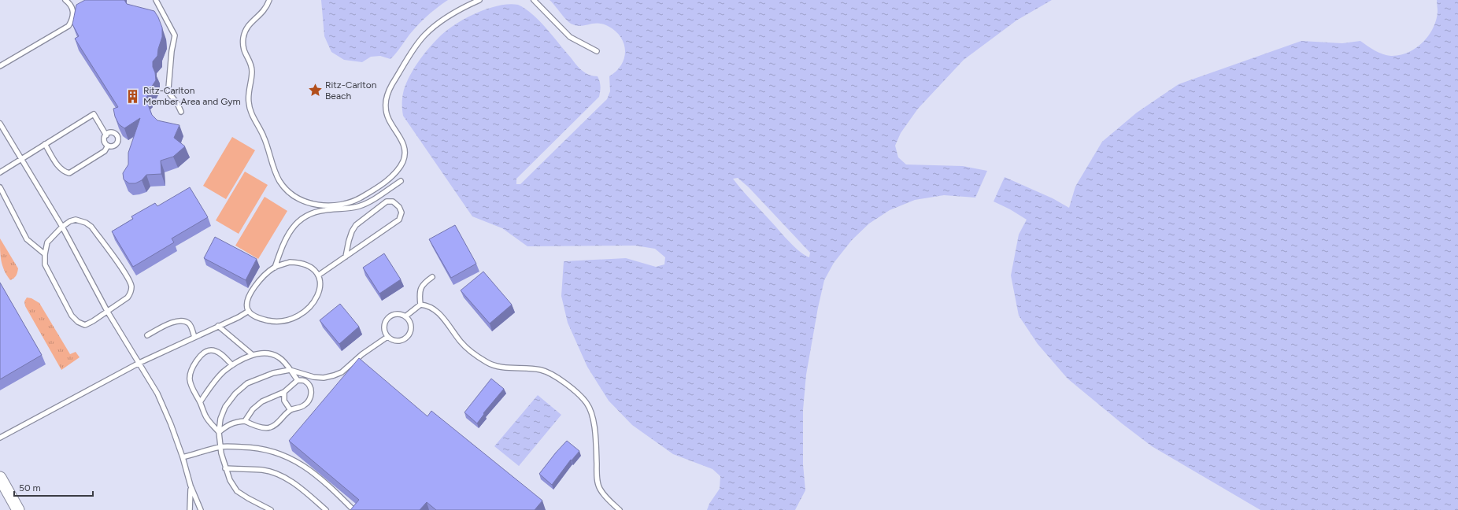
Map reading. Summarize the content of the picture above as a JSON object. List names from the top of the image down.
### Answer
{
  "places": {
    "place": ["Ritz-Carlton Beach"],
    "building": ["Ritz-Carlton Member Area and Gym"]
  },
  "scale_bar": "50 m"
}
